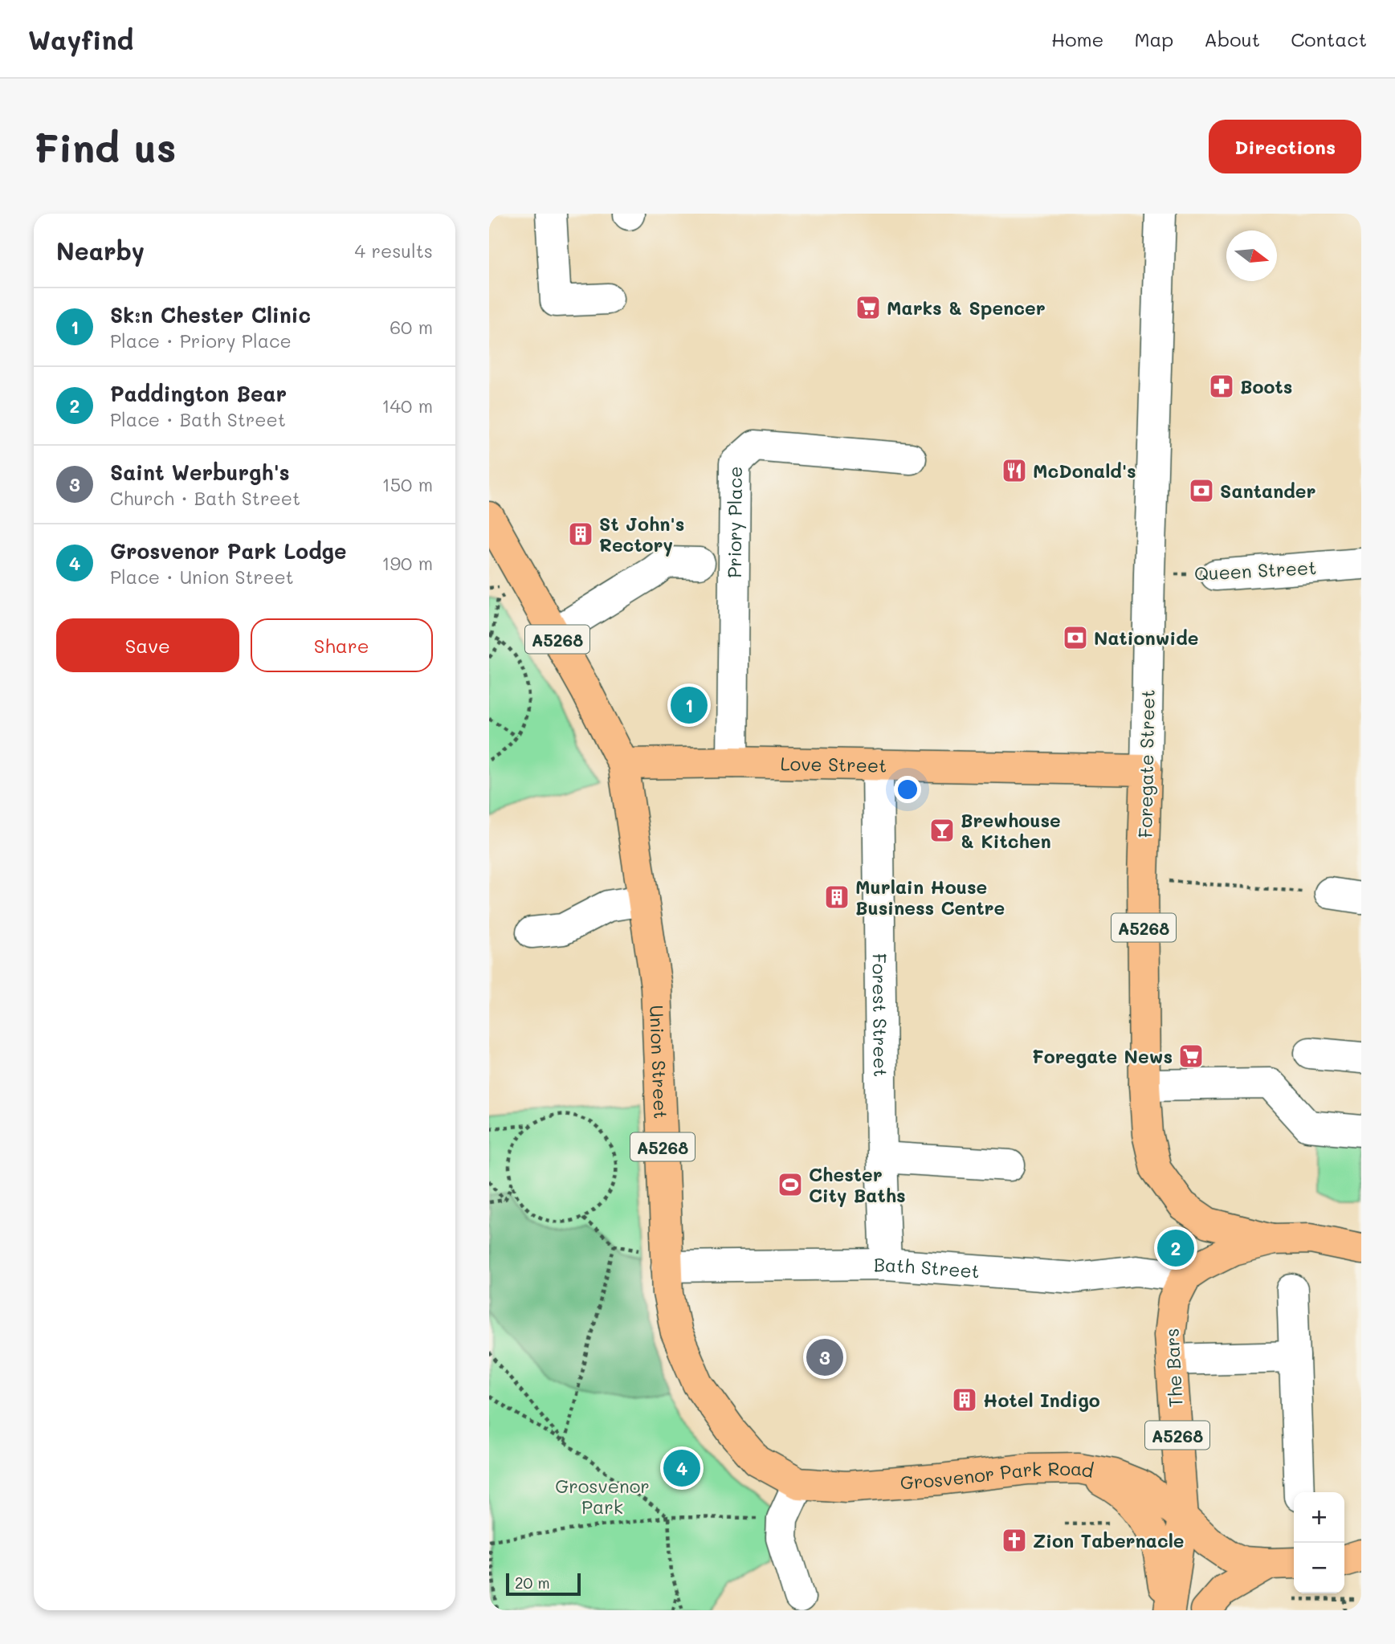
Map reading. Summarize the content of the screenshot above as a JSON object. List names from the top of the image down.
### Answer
{
  "streets": {
    "highway": [
      "A5268",
      "Love Street",
      "Foregate Street",
      "Union Street",
      "The Bars",
      "Grosvenor Park Road"
    ],
    "street": [
      "Priory Place",
      "Queen Street",
      "Forest Street",
      "Bath Street"
    ]
  },
  "crossings": [
    ["Priory Place", "Love Street"],
    ["Queen Street", "Foregate Street"],
    ["A5268", "Love Street"],
    ["A5268", "Union Street"],
    ["A5268", "The Bars"],
    ["A5268", "Grosvenor Park Road"],
    ["Love Street", "Foregate Street"],
    ["Love Street", "Forest Street"],
    ["Love Street", "Union Street"],
    ["Foregate Street", "The Bars"],
    ["Forest Street", "Bath Street"],
    ["Union Street", "Bath Street"],
    ["Union Street", "Grosvenor Park Road"],
    ["Bath Street", "The Bars"],
    ["The Bars", "Grosvenor Park Road"]
  ],
  "parks": ["Grosvenor Park"],
  "places": {
    "supermarket": ["Marks & Spencer", "Foregate News"],
    "pharmacy": ["Boots"],
    "restaurant": ["McDonald's"],
    "bank": ["Santander", "Nationwide"],
    "building": ["St John's Rectory", "Murlain House Business Centre", "Hotel Indigo"],
    "bar": ["Brewhouse & Kitchen"],
    "sports": ["Chester City Baths"],
    "church": ["Zion Tabernacle"]
  },
  "scale_bar": "20 m",
  "north": "right",
  "page": {
    "header": "Wayfind",
    "nav": [
      "Home",
      "Map",
      "About",
      "Contact"
    ],
    "buttons": [
      "Directions",
      ["Save", "Share"]
    ],
    "title": "Find us",
    "heading": ["Nearby", "4 results"],
    "list": [
      {
        "mark": "1",
        "name": "Sk:n Chester Clinic",
        "note": "Place · Priory Place",
        "value": "60 m"
      },
      {
        "mark": "2",
        "name": "Paddington Bear",
        "note": "Place · Bath Street",
        "value": "140 m"
      },
      {
        "mark": "3",
        "name": "Saint Werburgh's",
        "note": "Church · Bath Street",
        "value": "150 m"
      },
      {
        "mark": "4",
        "name": "Grosvenor Park Lodge",
        "note": "Place · Union Street",
        "value": "190 m"
      }
    ],
    "pins": [
      "1",
      "2",
      "3",
      "4"
    ],
    "map_buttons": ["+", "−"],
    "scale": "20 m"
  }
}
